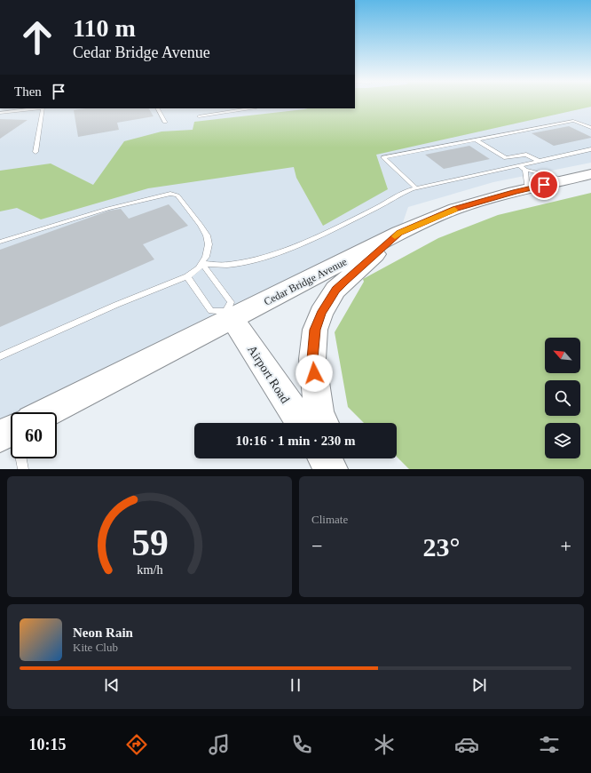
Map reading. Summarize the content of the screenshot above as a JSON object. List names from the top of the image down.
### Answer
{
  "streets": {
    "main road": ["Cedar Bridge Avenue", "Airport Road"]
  },
  "crossings": [
    ["Cedar Bridge Avenue", "Airport Road"]
  ],
  "north": "top left",
  "page": {
    "turn": ["110 m", "Cedar Bridge Avenue"],
    "then": "Then",
    "limit": "60",
    "trip": "10:16 · 1 min · 230 m",
    "tile": "Climate",
    "heat": ["−", "23°", "+"],
    "song": ["Neon Rain", "Kite Club"],
    "tabs": "10:15",
    "gauge": ["59", "km/h"]
  }
}
